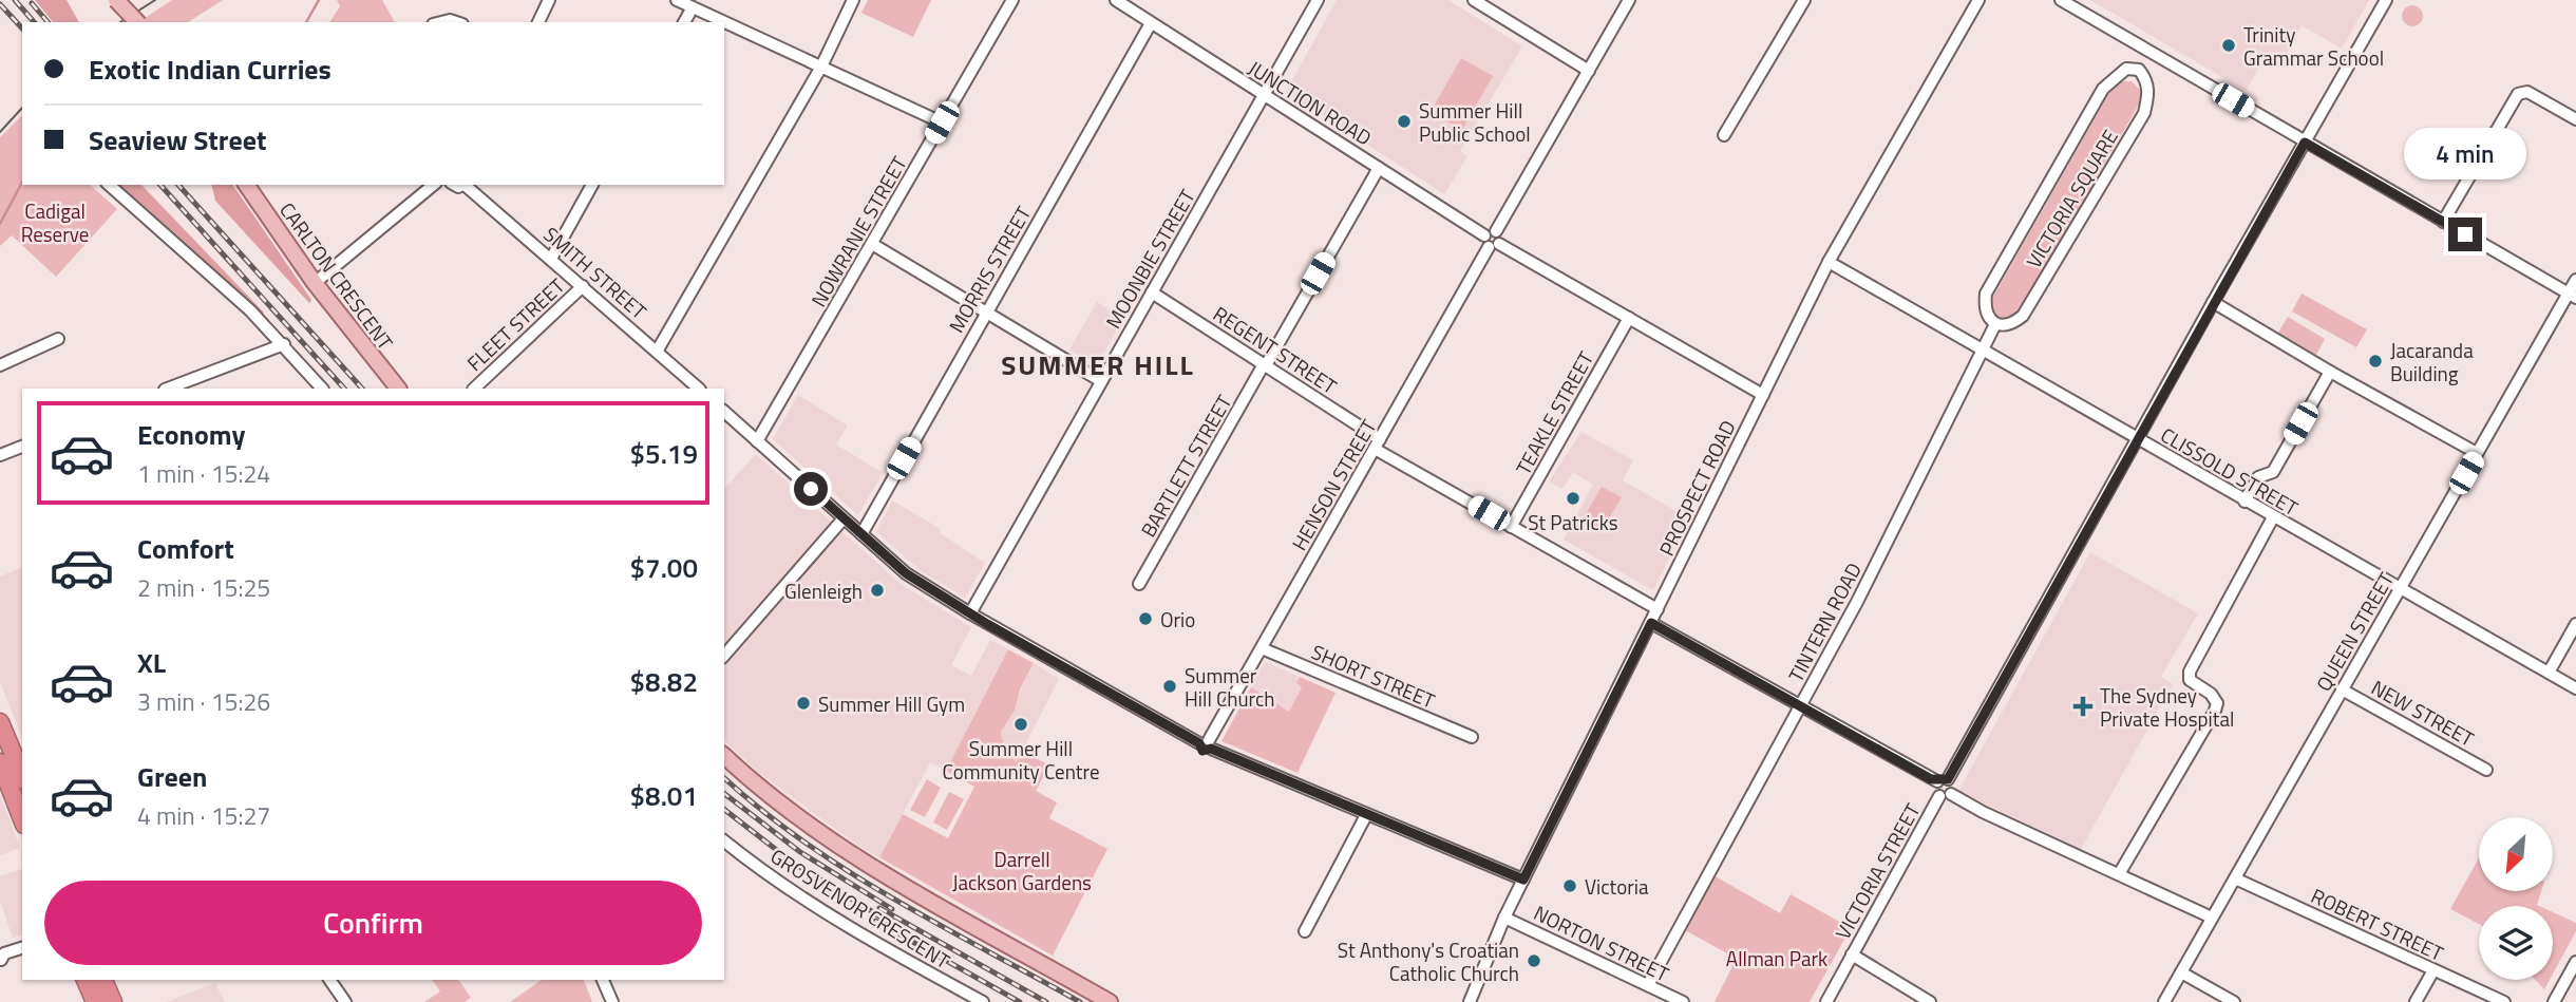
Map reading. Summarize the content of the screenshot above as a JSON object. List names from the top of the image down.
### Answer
{
  "streets": {
    "main road": ["CARLTON CRESCENT"],
    "street": [
      "JUNCTION ROAD",
      "VICTORIA SQUARE",
      "NOWRANIE STREET",
      "MOONBIE STREET",
      "MORRIS STREET",
      "SMITH STREET",
      "FLEET STREET",
      "REGENT STREET",
      "TEAKLE STREET",
      "BARTLETT STREET",
      "CLISSOLD STREET",
      "HENSON STREET",
      "PROSPECT ROAD",
      "TINTERN ROAD",
      "QUEEN STREET",
      "SHORT STREET",
      "NEW STREET",
      "VICTORIA STREET",
      "GROSVENOR CRESCENT",
      "ROBERT STREET",
      "NORTON STREET"
    ]
  },
  "crossings": [
    ["JUNCTION ROAD", "MOONBIE STREET"],
    ["JUNCTION ROAD", "MORRIS STREET"],
    ["JUNCTION ROAD", "TEAKLE STREET"],
    ["JUNCTION ROAD", "BARTLETT STREET"],
    ["JUNCTION ROAD", "HENSON STREET"],
    ["JUNCTION ROAD", "PROSPECT ROAD"],
    ["MOONBIE STREET", "REGENT STREET"],
    ["SMITH STREET", "FLEET STREET"],
    ["REGENT STREET", "TEAKLE STREET"],
    ["REGENT STREET", "BARTLETT STREET"],
    ["REGENT STREET", "HENSON STREET"],
    ["REGENT STREET", "PROSPECT ROAD"],
    ["CLISSOLD STREET", "PROSPECT ROAD"],
    ["CLISSOLD STREET", "TINTERN ROAD"],
    ["CLISSOLD STREET", "QUEEN STREET"],
    ["HENSON STREET", "SHORT STREET"],
    ["PROSPECT ROAD", "NORTON STREET"],
    ["TINTERN ROAD", "NORTON STREET"],
    ["QUEEN STREET", "NEW STREET"],
    ["QUEEN STREET", "ROBERT STREET"]
  ],
  "districts": ["SUMMER HILL"],
  "parks": ["Cadigal Reserve", "Darrell Jackson Gardens", "Allman Park"],
  "places": {
    "other": [
      "Trinity Grammar School",
      "Summer Hill Public School",
      "Jacaranda Building",
      "St Patricks",
      "Glenleigh",
      "Orio",
      "Summer Hill Church",
      "Summer Hill Gym",
      "Summer Hill Community Centre",
      "Victoria",
      "St Anthony's Croatian Catholic Church"
    ],
    "health": ["The Sydney Private Hospital"]
  },
  "north": "bottom left",
  "page": {
    "banner": ["Exotic Indian Curries", "Seaview Street"],
    "bubble": "4 min",
    "list": [
      {
        "name": "Economy",
        "note": "1 min · 15:24",
        "value": "$5.19"
      },
      {
        "name": "Comfort",
        "note": "2 min · 15:25",
        "value": "$7.00"
      },
      {
        "name": "XL",
        "note": "3 min · 15:26",
        "value": "$8.82"
      },
      {
        "name": "Green",
        "note": "4 min · 15:27",
        "value": "$8.01"
      }
    ],
    "buttons": "Confirm"
  }
}
